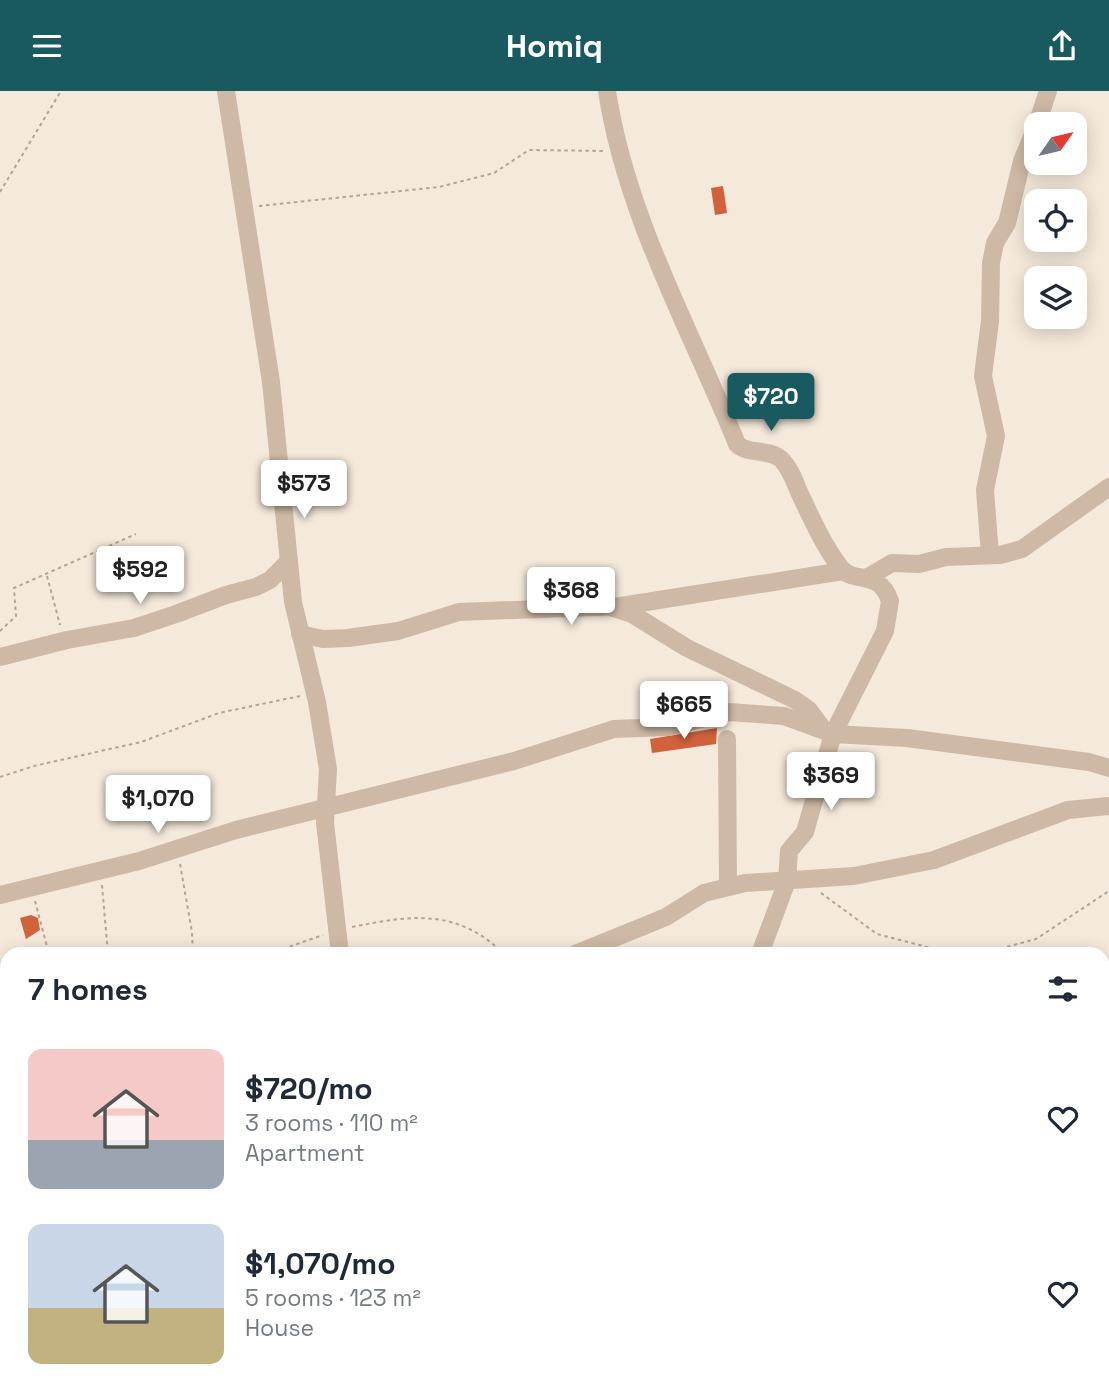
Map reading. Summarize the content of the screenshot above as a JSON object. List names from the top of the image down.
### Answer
{
  "north": "top right",
  "page": {
    "header": "Homiq",
    "price": [
      "$720",
      "$573",
      "$592",
      "$368",
      "$665",
      "$369",
      "$1,070"
    ],
    "heading": "7 homes",
    "list": [
      {
        "name": "$720/mo",
        "note": "3 rooms · 110 m² · Apartment"
      },
      {
        "name": "$1,070/mo",
        "note": "5 rooms · 123 m² · House"
      }
    ]
  }
}
